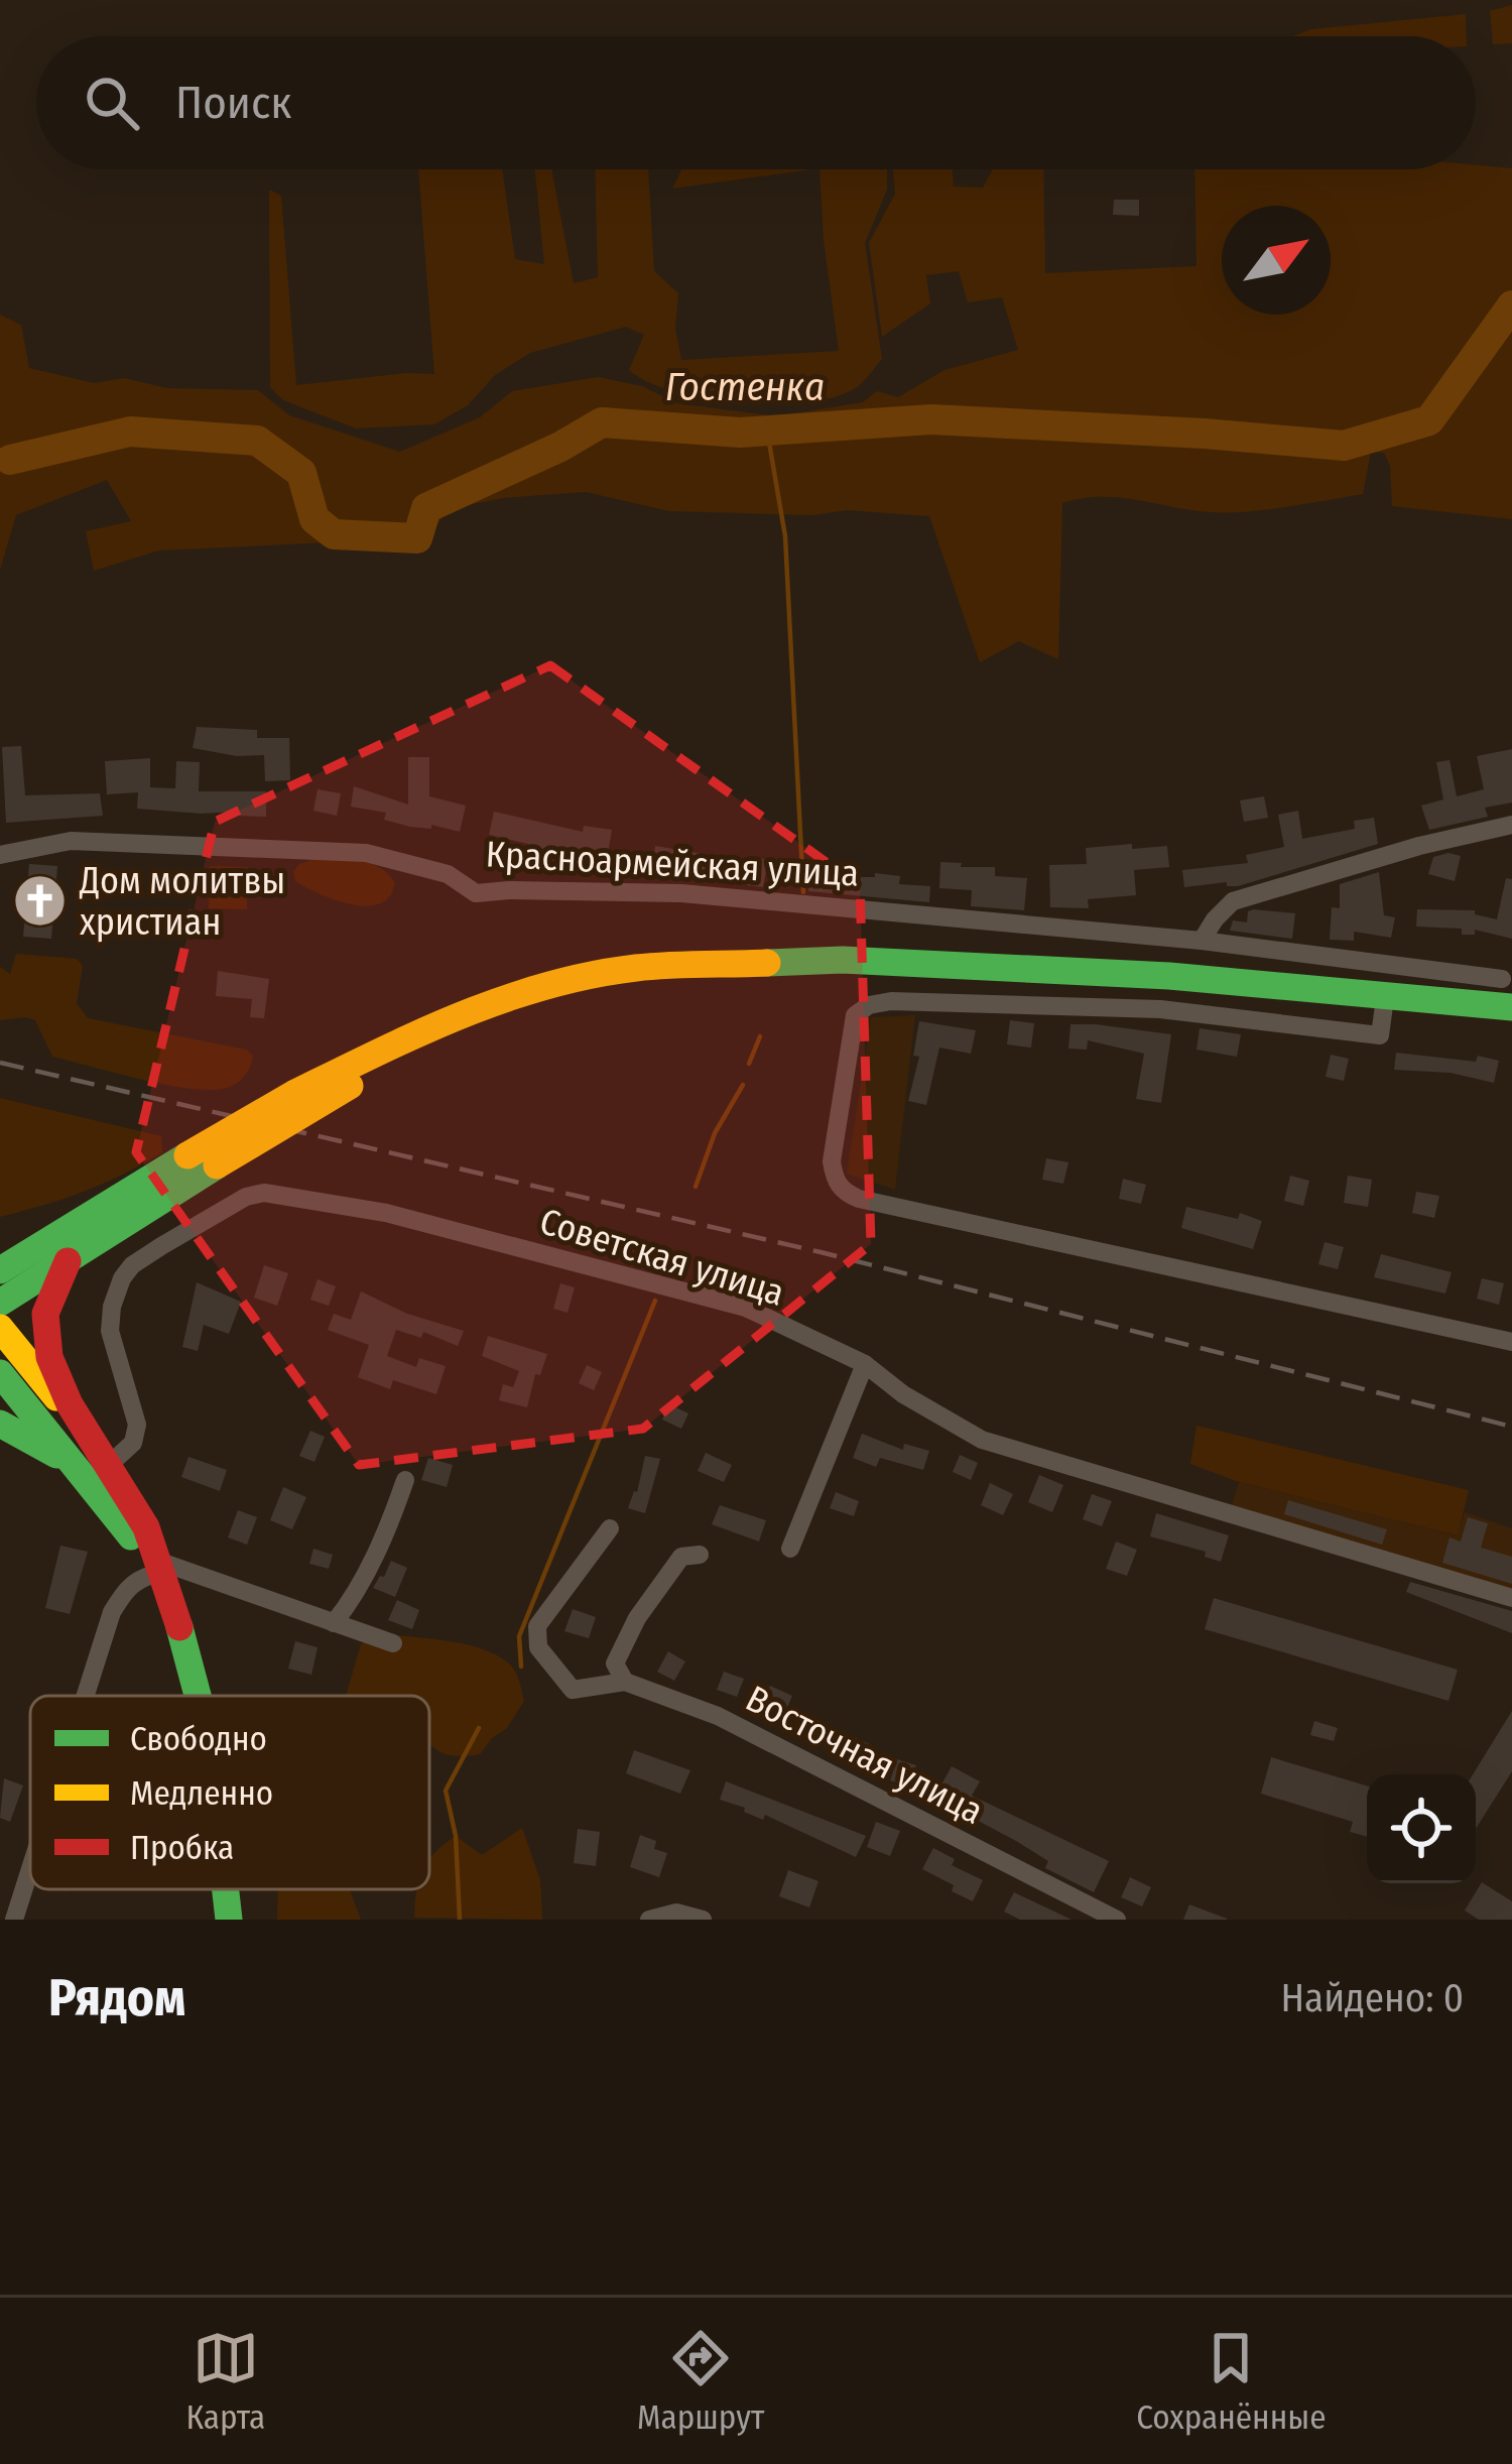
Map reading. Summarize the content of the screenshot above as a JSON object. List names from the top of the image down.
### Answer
{
  "streets": {
    "street": ["Красноармейская улица", "Советская улица", "Восточная улица"]
  },
  "water": ["Гостенка"],
  "places": {
    "church": ["Дом молитвы христиан"]
  },
  "legend": ["Свободно", "Медленно", "Пробка"],
  "north": "top right",
  "page": {
    "search": "Поиск",
    "heading": ["Рядом", "Найдено: 0"],
    "nav": ["Карта", "Маршрут", "Сохранённые"]
  }
}
